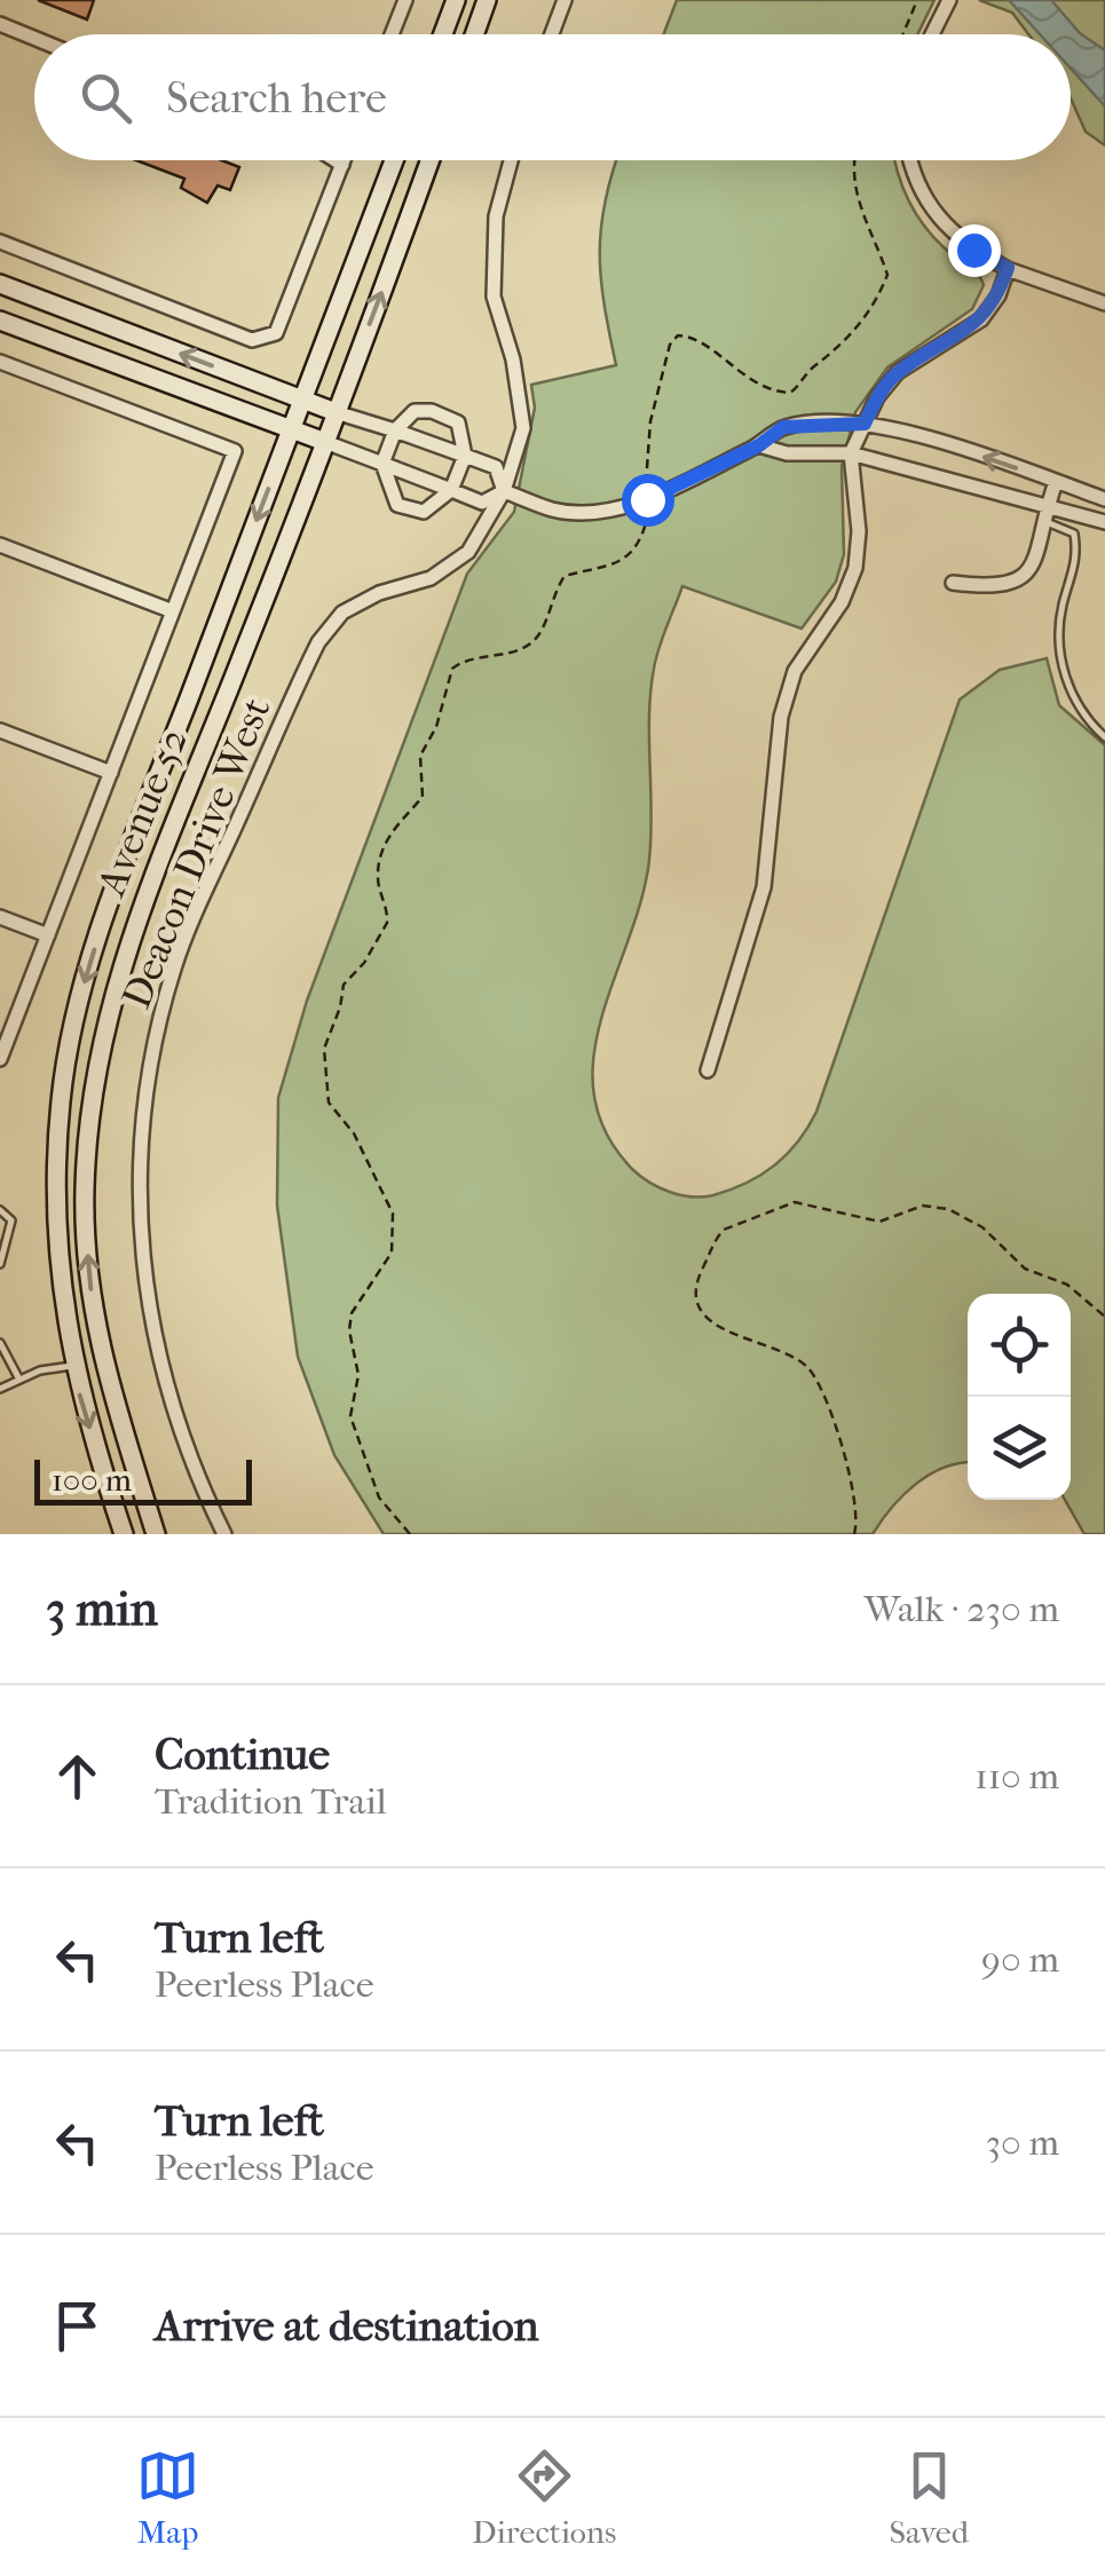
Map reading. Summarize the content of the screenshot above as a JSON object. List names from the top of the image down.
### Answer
{
  "streets": {
    "main road": ["Avenue 52"],
    "street": ["Deacon Drive West"]
  },
  "scale_bar": "100 m",
  "page": {
    "search": "Search here",
    "scale": "100 m",
    "heading": ["3 min", "Walk · 230 m"],
    "list": [
      ["Continue", "Tradition Trail", "110 m"],
      ["Turn left", "Peerless Place", "90 m"],
      ["Turn left", "Peerless Place", "30 m"],
      "Arrive at destination"
    ],
    "nav": ["Map", "Directions", "Saved"]
  }
}
